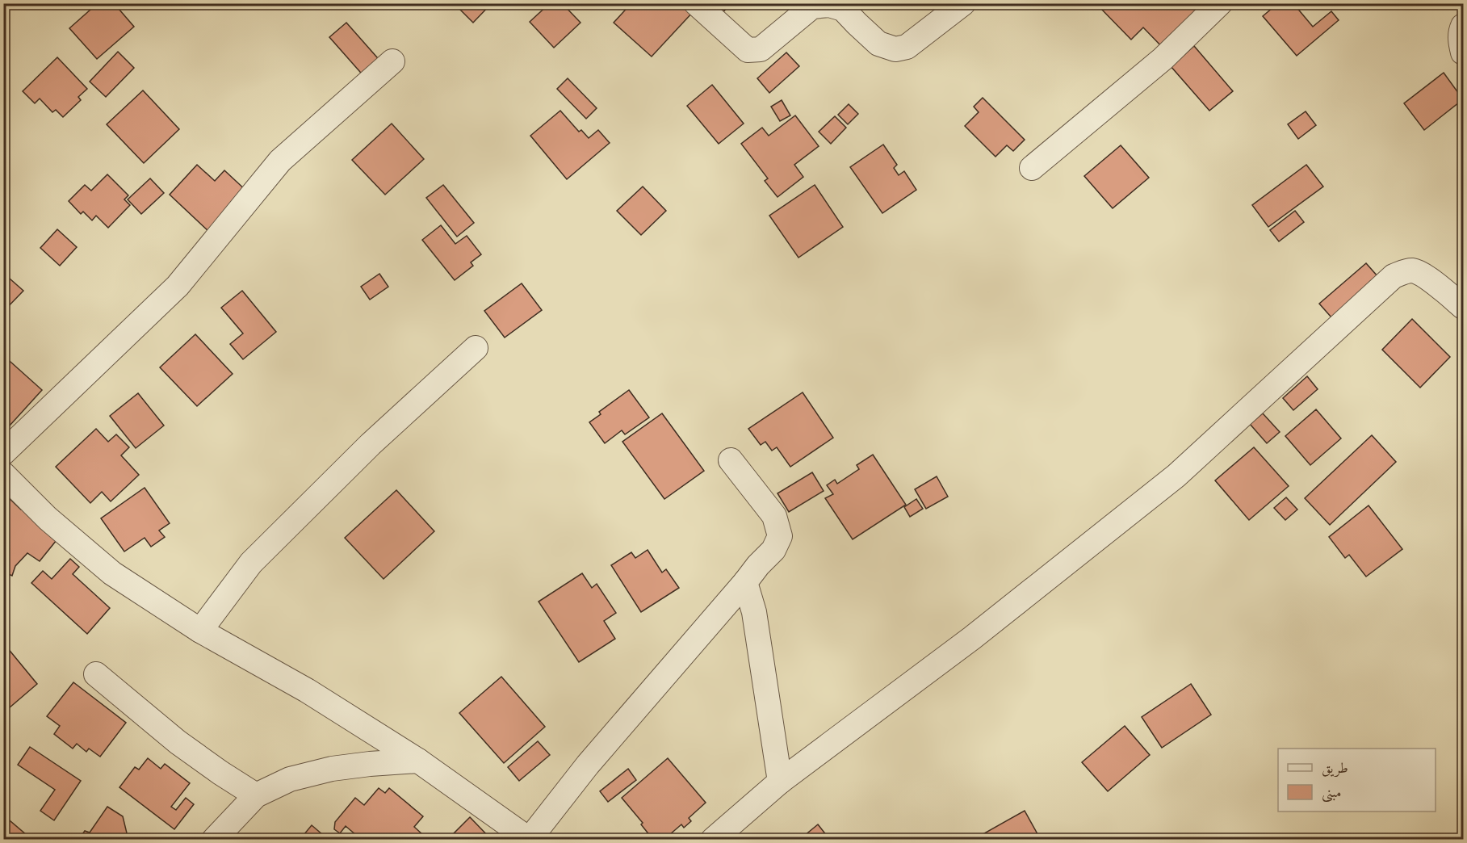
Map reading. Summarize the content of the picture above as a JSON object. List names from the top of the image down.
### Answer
{
  "legend": ["طريق", "مبنى"]
}
